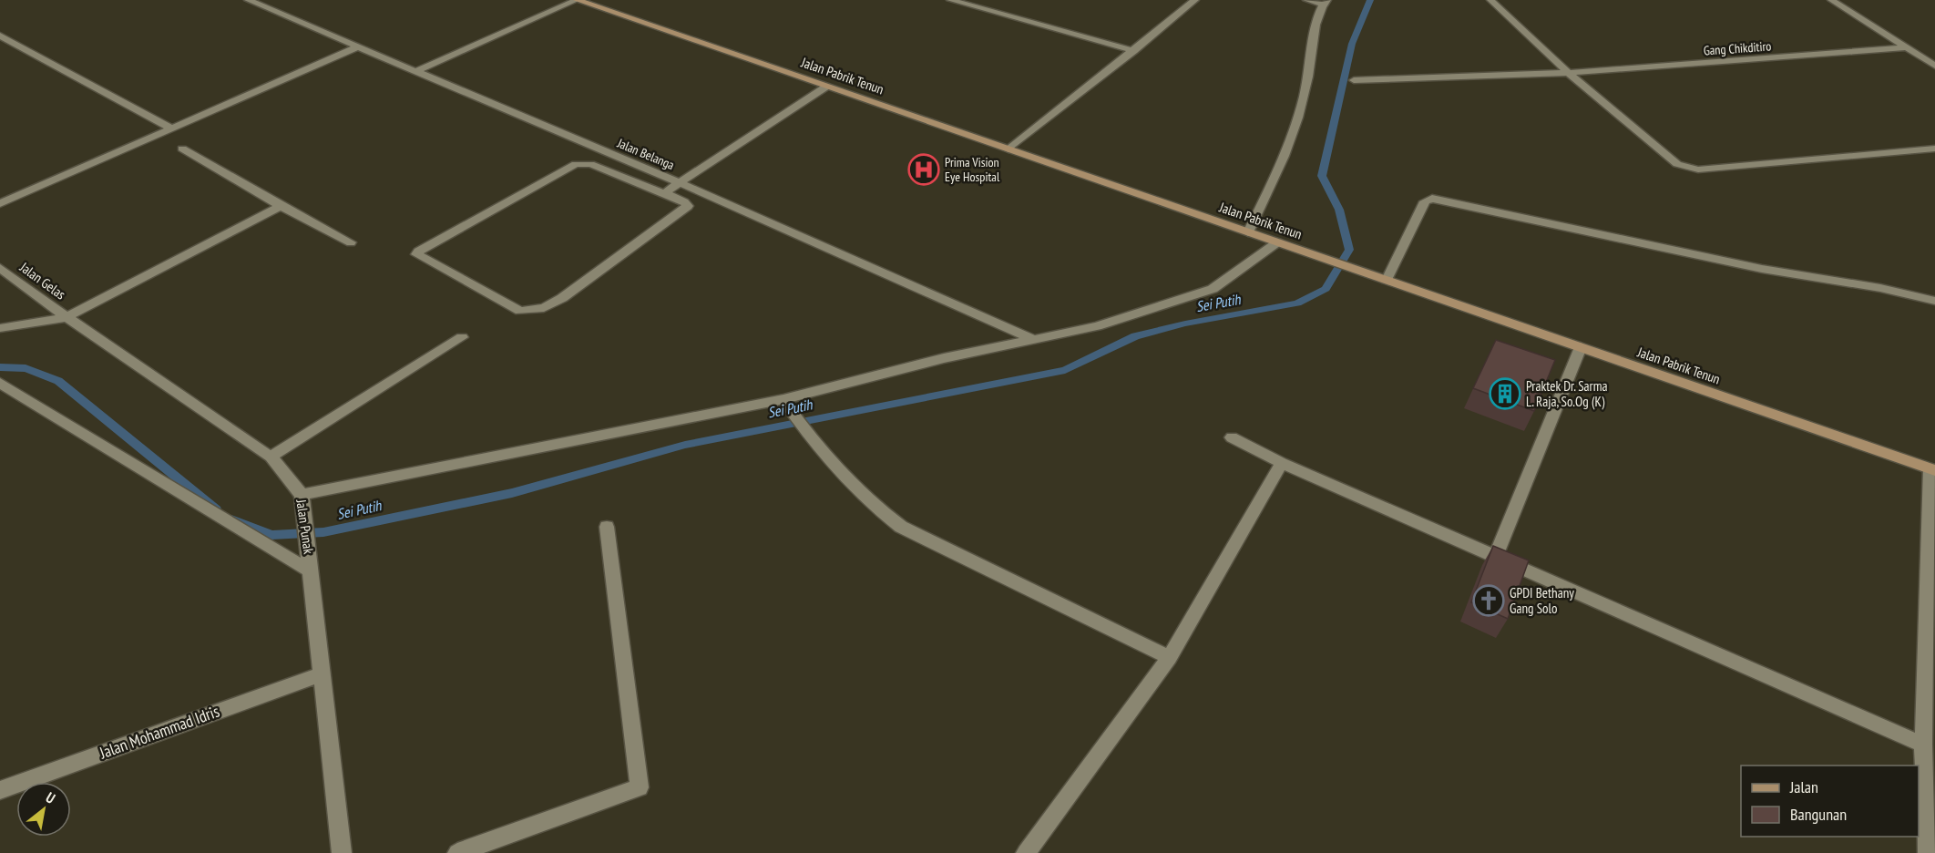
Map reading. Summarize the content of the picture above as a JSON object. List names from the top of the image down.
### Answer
{
  "streets": {
    "street": [
      "Gang Chikditiro",
      "Jalan Pabrik Tenun",
      "Jalan Belanga",
      "Jalan Gelas",
      "Jalan Punak",
      "Jalan Mohammad Idris"
    ]
  },
  "crossings": [
    ["Jalan Gelas", "Jalan Punak"],
    ["Jalan Punak", "Jalan Mohammad Idris"]
  ],
  "water": ["Sei Putih"],
  "places": {
    "hospital": ["Prima Vision Eye Hospital"],
    "building": ["Praktek Dr. Sarma L. Raja, So.Og (K)"],
    "church": ["GPDI Bethany Gang Solo"]
  },
  "legend": ["Jalan", "Bangunan"],
  "north": "top right"
}
